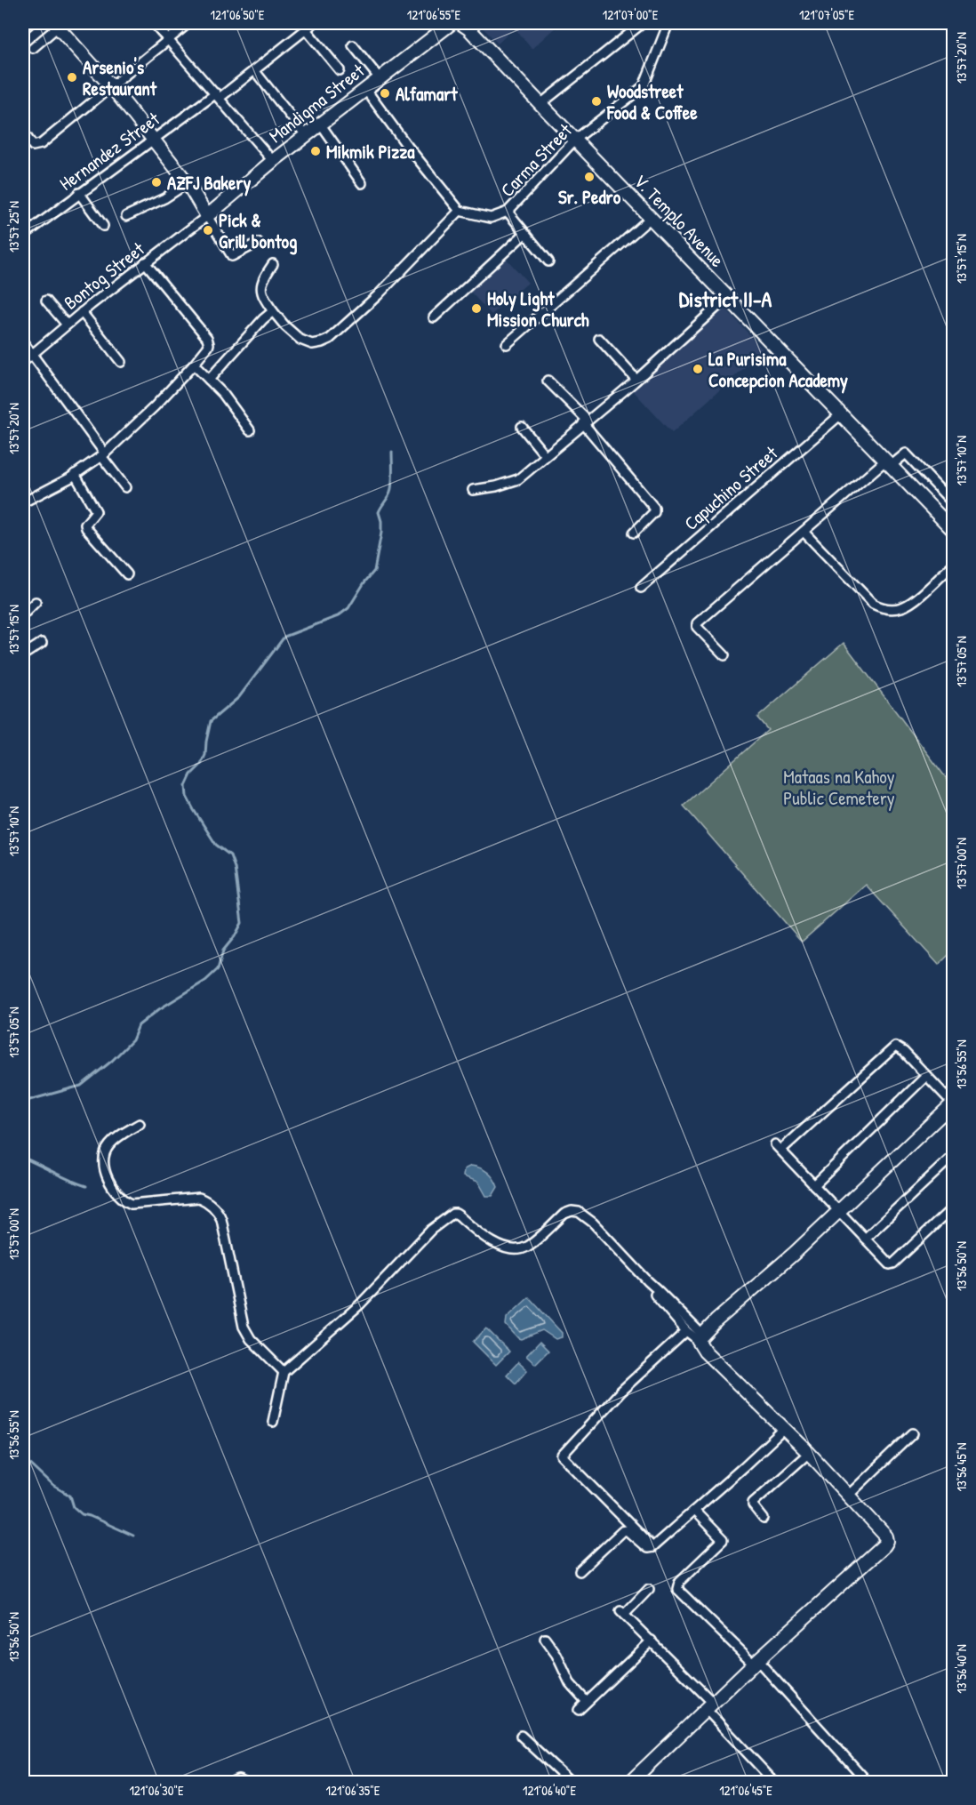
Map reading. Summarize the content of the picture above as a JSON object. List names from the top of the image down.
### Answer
{
  "streets": {
    "main road": ["Mandigma Street", "V. Templo Avenue"],
    "street": [
      "Hernandez Street",
      "Carma Street",
      "Bontog Street",
      "Capuchino Street"
    ]
  },
  "crossings": [
    ["Mandigma Street", "Bontog Street"],
    ["Carma Street", "V. Templo Avenue"],
    ["V. Templo Avenue", "Capuchino Street"]
  ],
  "districts": ["District II-A"],
  "parks": ["Mataas na Kahoy Public Cemetery"],
  "places": [
    "Arsenio's Restaurant",
    "Alfamart",
    "Woodstreet Food & Coffee",
    "Mikmik Pizza",
    "Sr. Pedro",
    "AZFJ Bakery",
    "Pick & Grill bontog",
    "Holy Light Mission Church",
    "La Purisima Concepcion Academy"
  ],
  "coordinates": [
    "121°06'50\"E",
    "121°06'55\"E",
    "121°07'00\"E",
    "121°07'05\"E",
    "13°57'20\"N",
    "13°57'25\"N",
    "13°57'15\"N",
    "13°57'10\"N",
    "13°57'05\"N",
    "13°57'00\"N",
    "13°56'55\"N",
    "13°56'50\"N",
    "13°56'45\"N",
    "13°56'40\"N",
    "121°06'30\"E",
    "121°06'35\"E",
    "121°06'40\"E",
    "121°06'45\"E"
  ]
}
